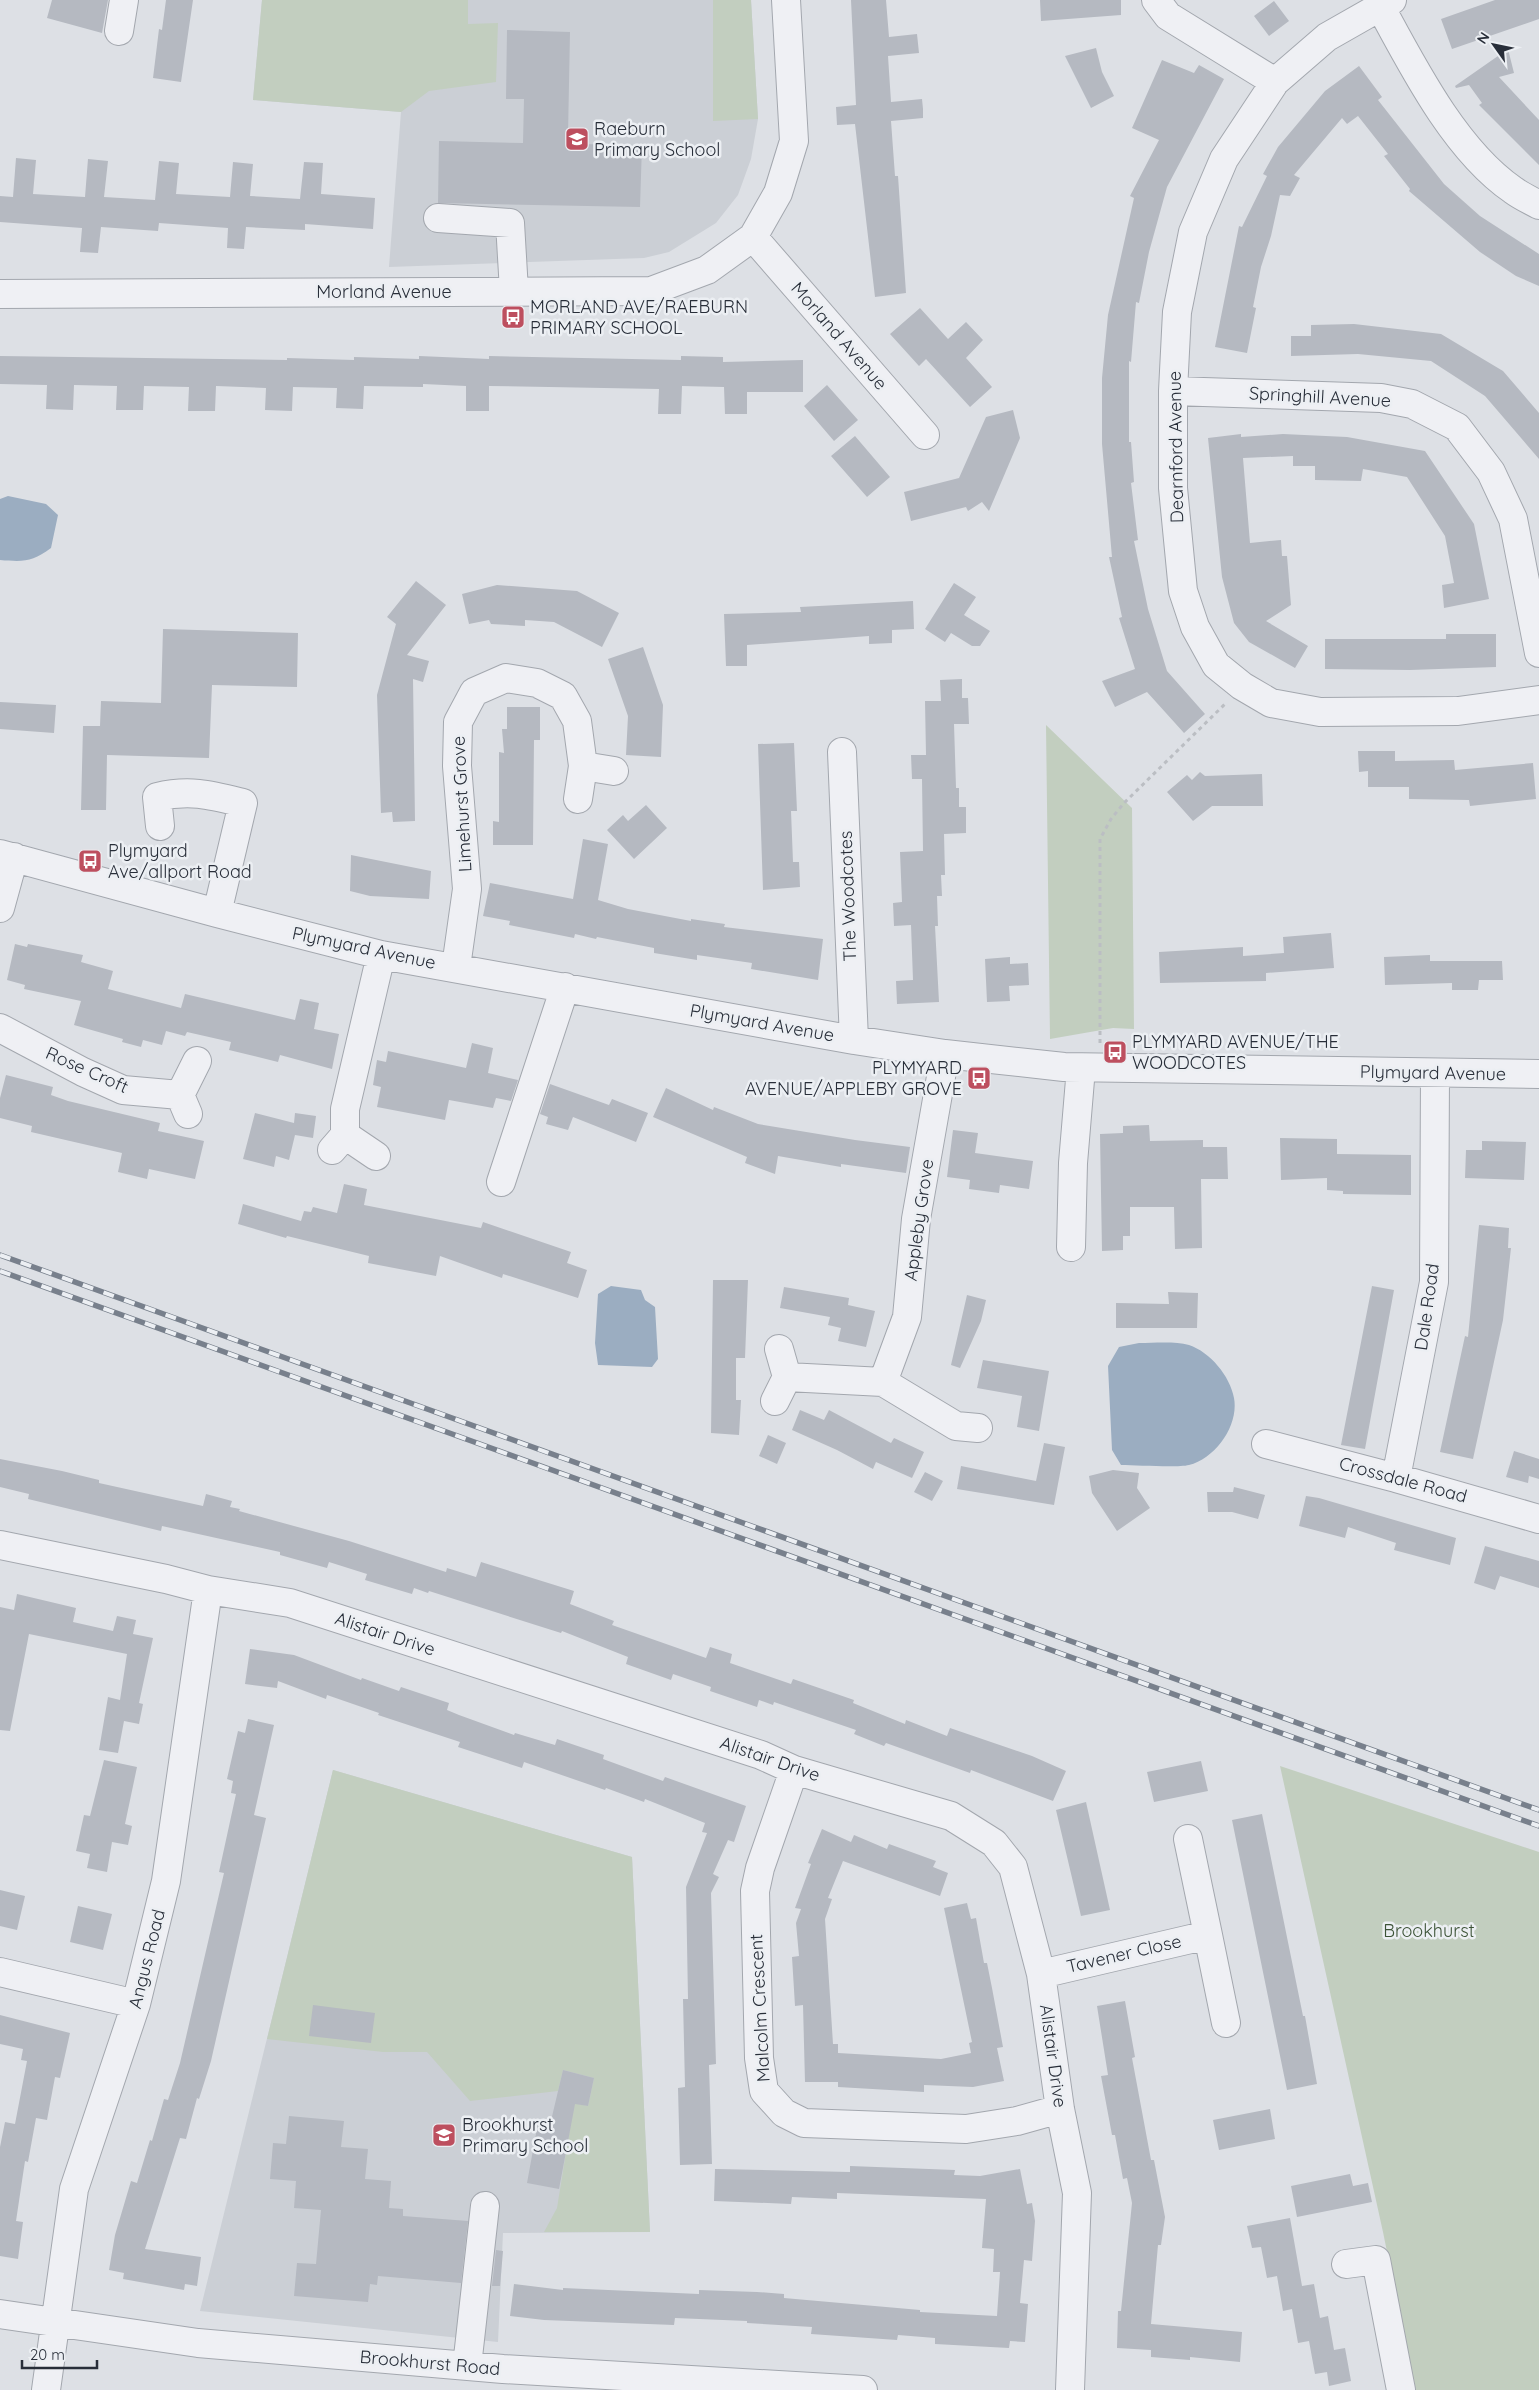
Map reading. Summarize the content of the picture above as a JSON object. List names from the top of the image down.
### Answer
{
  "streets": {
    "street": [
      "Morland Avenue",
      "Springhill Avenue",
      "Dearnford Avenue",
      "Limehurst Grove",
      "The Woodcotes",
      "Plymyard Avenue",
      "Rose Croft",
      "Appleby Grove",
      "Dale Road",
      "Crossdale Road",
      "Alistair Drive",
      "Tavener Close",
      "Angus Road",
      "Malcolm Crescent",
      "Brookhurst Road"
    ]
  },
  "crossings": [
    ["Springhill Avenue", "Dearnford Avenue"],
    ["Limehurst Grove", "Plymyard Avenue"],
    ["The Woodcotes", "Plymyard Avenue"],
    ["Plymyard Avenue", "Appleby Grove"],
    ["Plymyard Avenue", "Dale Road"],
    ["Dale Road", "Crossdale Road"],
    ["Alistair Drive", "Tavener Close"],
    ["Alistair Drive", "Angus Road"],
    ["Alistair Drive", "Malcolm Crescent"],
    ["Angus Road", "Brookhurst Road"]
  ],
  "parks": ["Brookhurst"],
  "places": {
    "school or university": ["Raeburn Primary School", "Brookhurst Primary School"],
    "bus stop": [
      "MORLAND AVE/RAEBURN PRIMARY SCHOOL",
      "Plymyard Ave/allport Road",
      "PLYMYARD AVENUE/THE WOODCOTES",
      "PLYMYARD AVENUE/APPLEBY GROVE"
    ]
  },
  "scale_bar": "20 m",
  "north": "top left"
}
